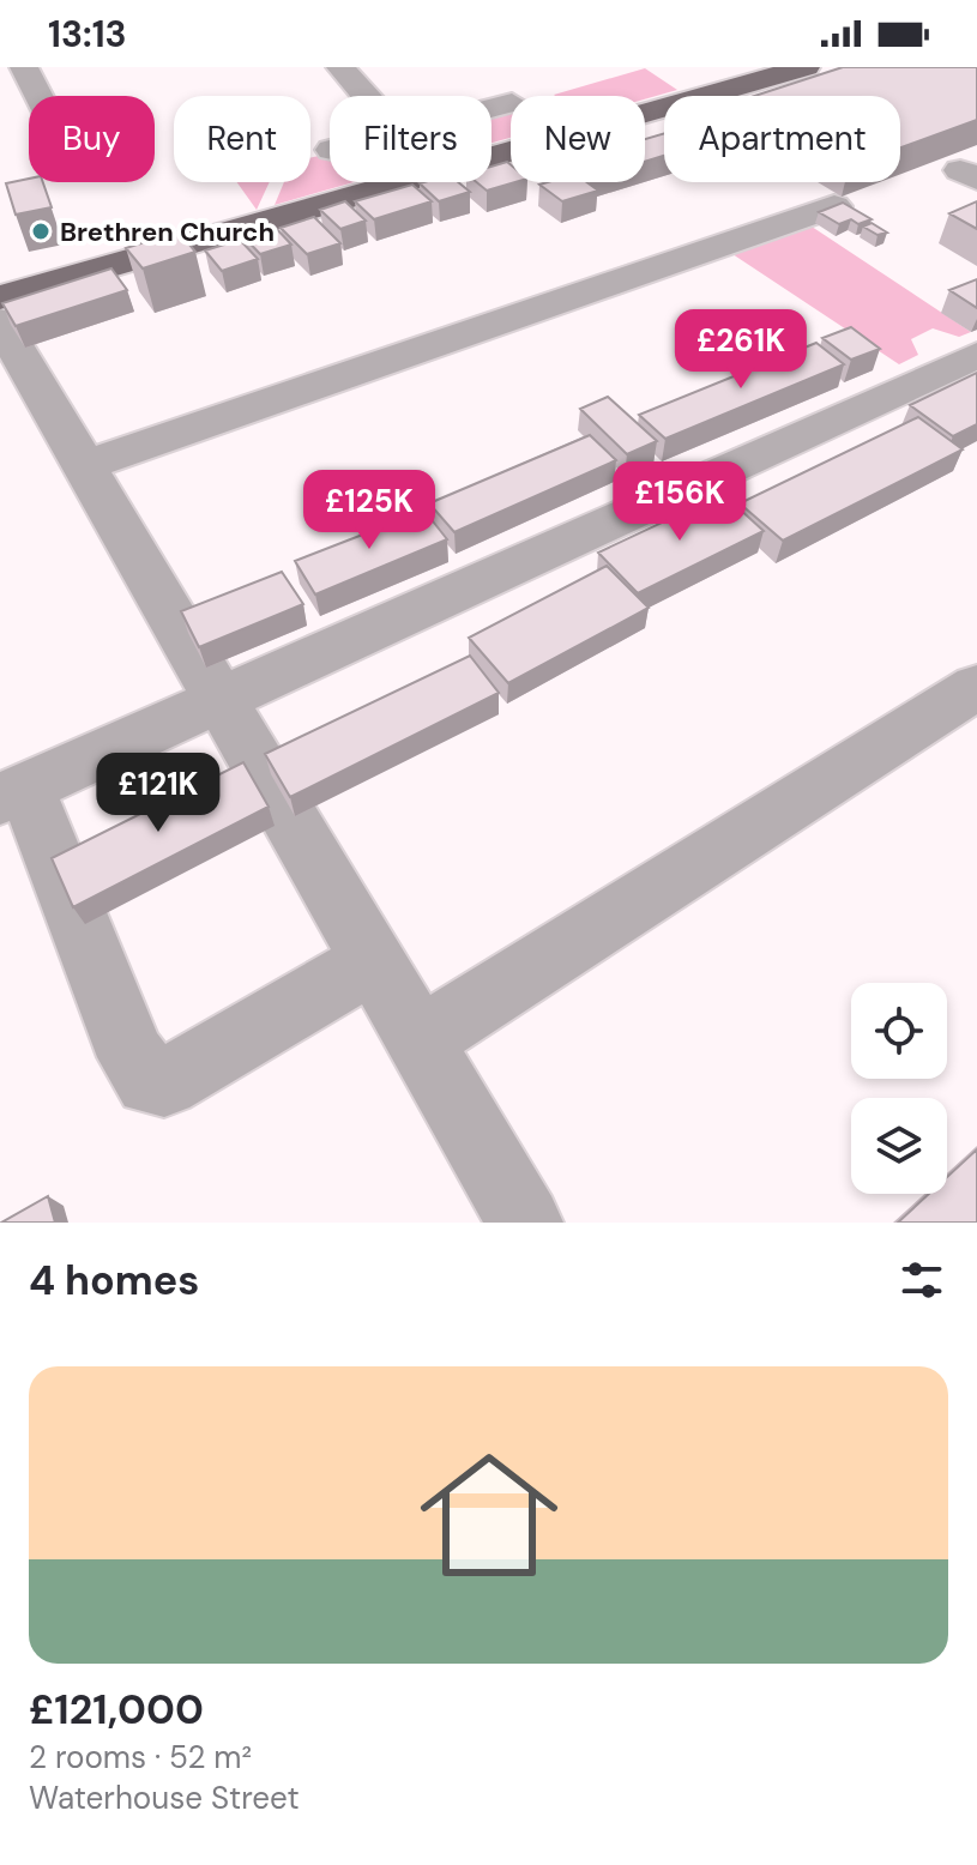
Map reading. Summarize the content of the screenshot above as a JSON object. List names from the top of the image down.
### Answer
{
  "places": ["Brethren Church"],
  "page": {
    "status": "13:13",
    "chip": [
      "Buy",
      "Rent",
      "Filters",
      "New",
      "Apartment"
    ],
    "price": [
      "£261K",
      "£156K",
      "£125K",
      "£121K"
    ],
    "heading": "4 homes",
    "list": [
      {
        "name": "£121,000",
        "note": "2 rooms · 52 m² · Waterhouse Street"
      }
    ]
  }
}
